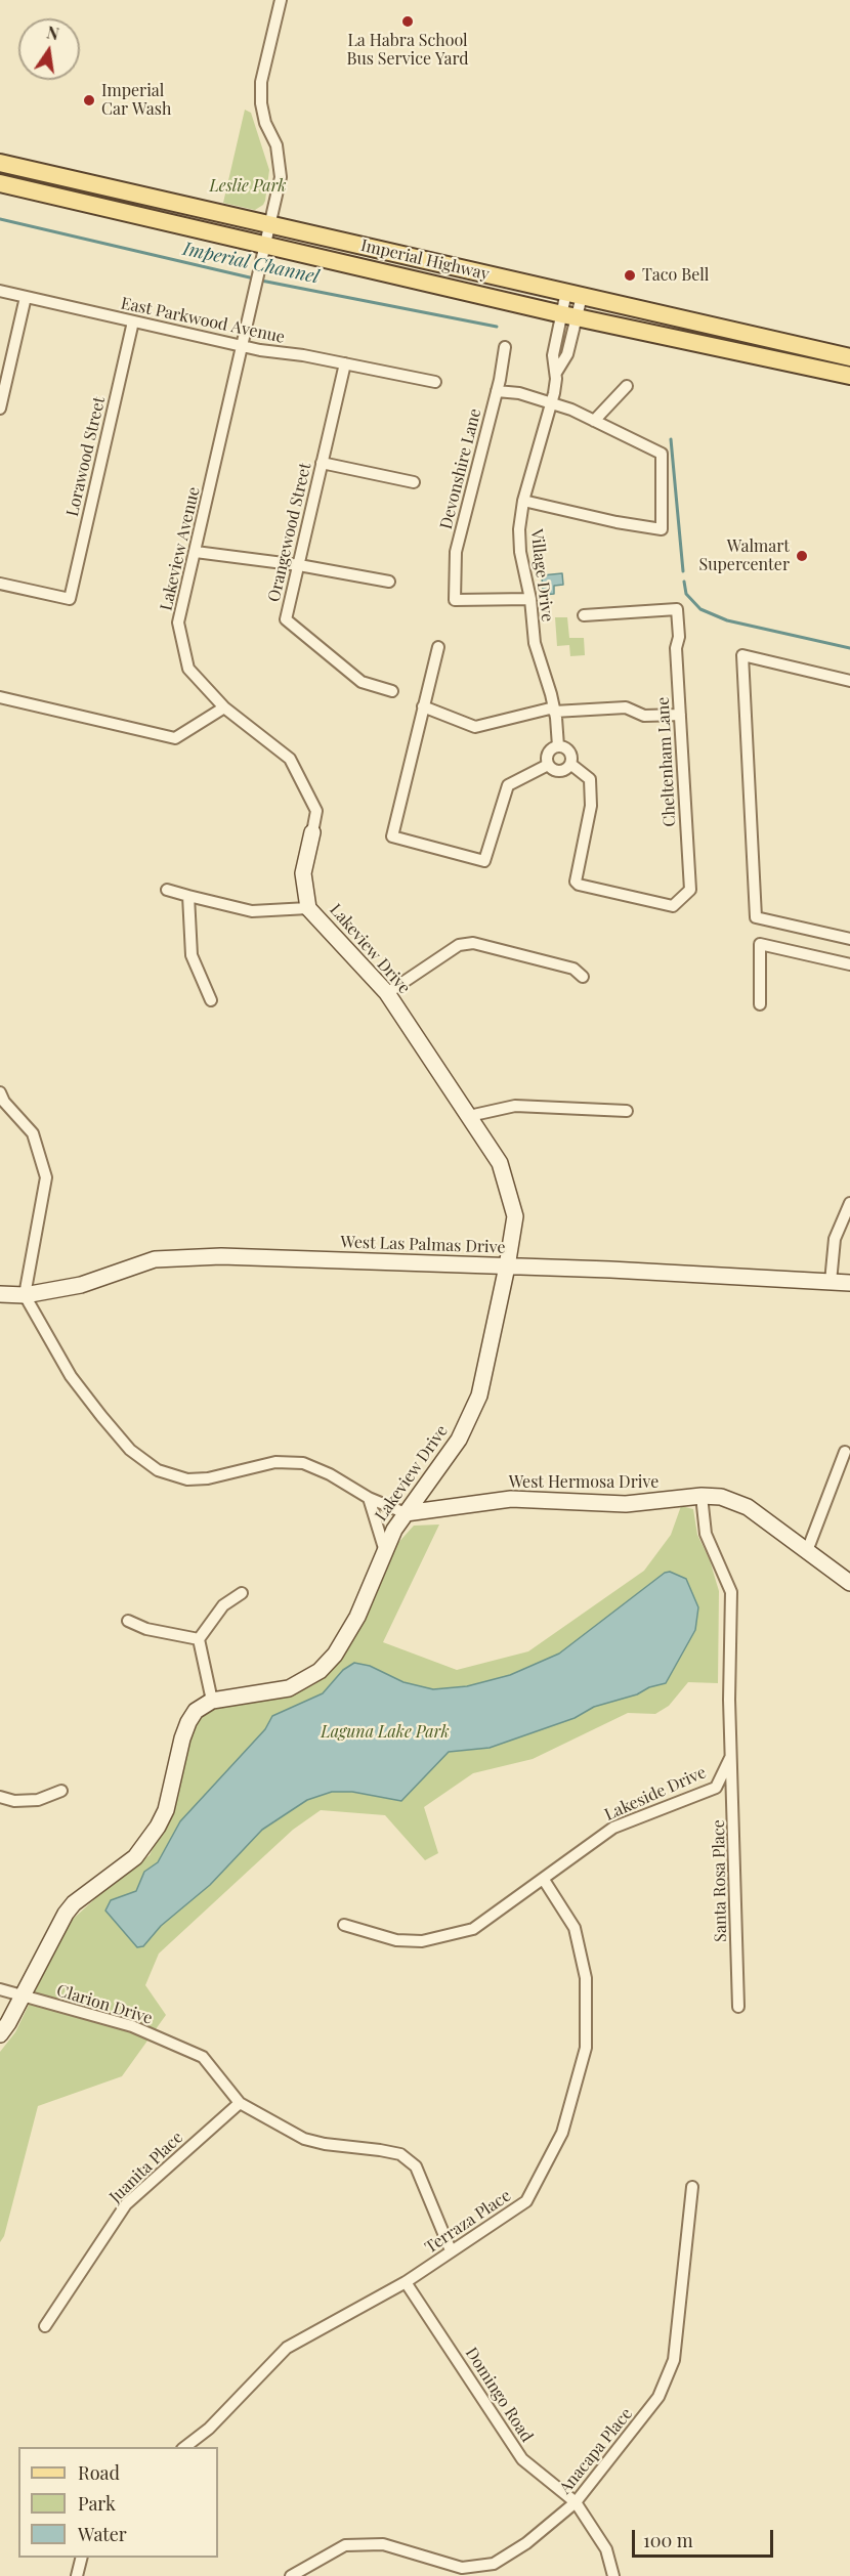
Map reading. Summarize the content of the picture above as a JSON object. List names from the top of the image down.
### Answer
{
  "streets": {
    "main road": ["Imperial Highway"],
    "street": [
      "East Parkwood Avenue",
      "Lorawood Street",
      "Devonshire Lane",
      "Orangewood Street",
      "Lakeview Avenue",
      "Village Drive",
      "Cheltenham Lane",
      "Lakeview Drive",
      "West Las Palmas Drive",
      "West Hermosa Drive",
      "Lakeside Drive",
      "Santa Rosa Place",
      "Clarion Drive",
      "Juanita Place",
      "Terraza Place",
      "Domingo Road",
      "Anacapa Place"
    ]
  },
  "crossings": [
    ["Imperial Highway", "Lakeview Avenue"],
    ["Imperial Highway", "Village Drive"],
    ["East Parkwood Avenue", "Lorawood Street"],
    ["East Parkwood Avenue", "Orangewood Street"],
    ["East Parkwood Avenue", "Lakeview Avenue"],
    ["Devonshire Lane", "Village Drive"],
    ["Lakeview Avenue", "Lakeview Drive"],
    ["Village Drive", "Cheltenham Lane"],
    ["Lakeview Drive", "West Las Palmas Drive"],
    ["Lakeview Drive", "West Hermosa Drive"],
    ["West Hermosa Drive", "Lakeside Drive"],
    ["Lakeside Drive", "Santa Rosa Place"],
    ["Lakeside Drive", "Terraza Place"],
    ["Clarion Drive", "Juanita Place"],
    ["Clarion Drive", "Terraza Place"],
    ["Terraza Place", "Domingo Road"],
    ["Domingo Road", "Anacapa Place"]
  ],
  "water": ["Imperial Channel"],
  "parks": ["Leslie Park", "Laguna Lake Park"],
  "places": [
    "La Habra School Bus Service Yard",
    "Imperial Car Wash",
    "Taco Bell",
    "Walmart Supercenter"
  ],
  "legend": ["Road", "Park", "Water"],
  "scale_bar": "100 m",
  "north": "top"
}
